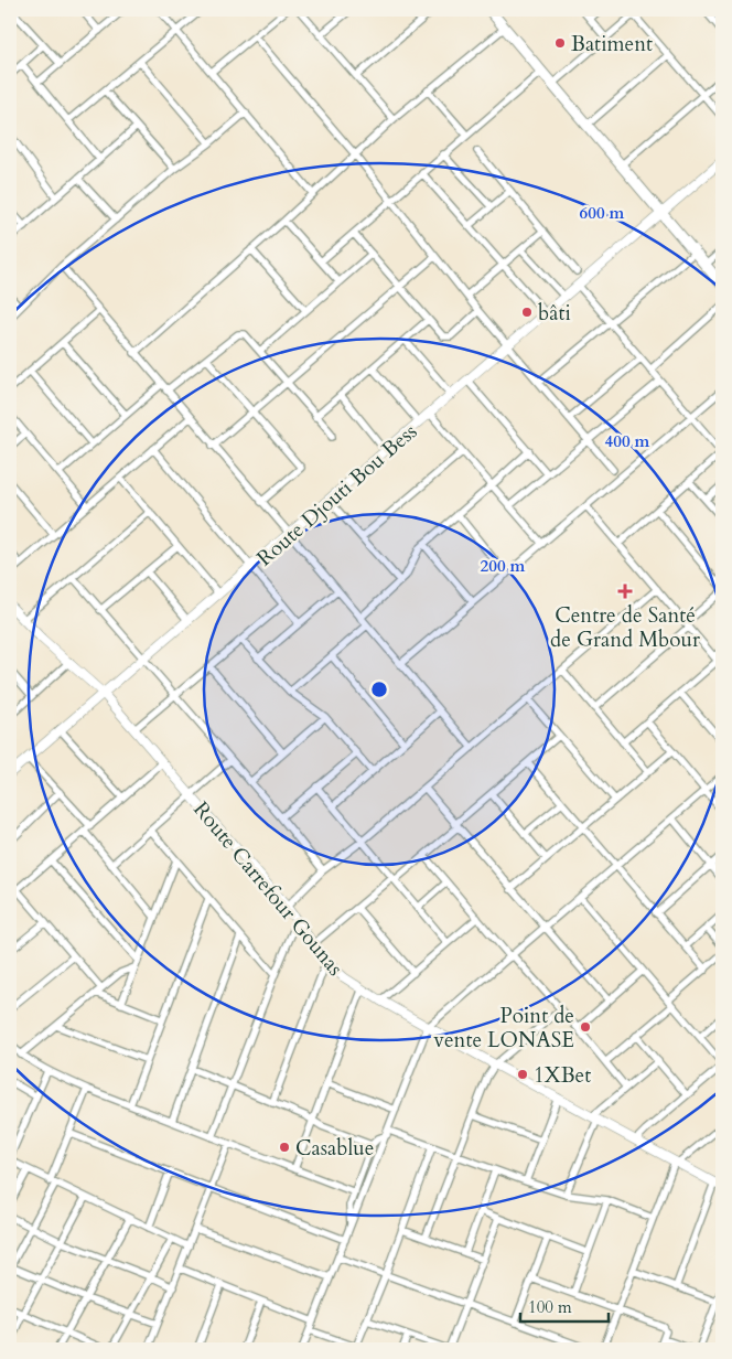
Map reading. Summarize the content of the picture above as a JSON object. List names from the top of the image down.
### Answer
{
  "streets": {
    "main road": ["Route Djouti Bou Bess", "Route Carrefour Gounas"]
  },
  "crossings": [
    ["Route Djouti Bou Bess", "Route Carrefour Gounas"]
  ],
  "places": {
    "other": [
      "Batiment",
      "bâti",
      "Point de vente LONASE",
      "1XBet",
      "Casablue"
    ],
    "health": ["Centre de Santé de Grand Mbour"]
  },
  "scale_bar": "100 m",
  "rings": ["600 m", "400 m", "200 m"]
}
